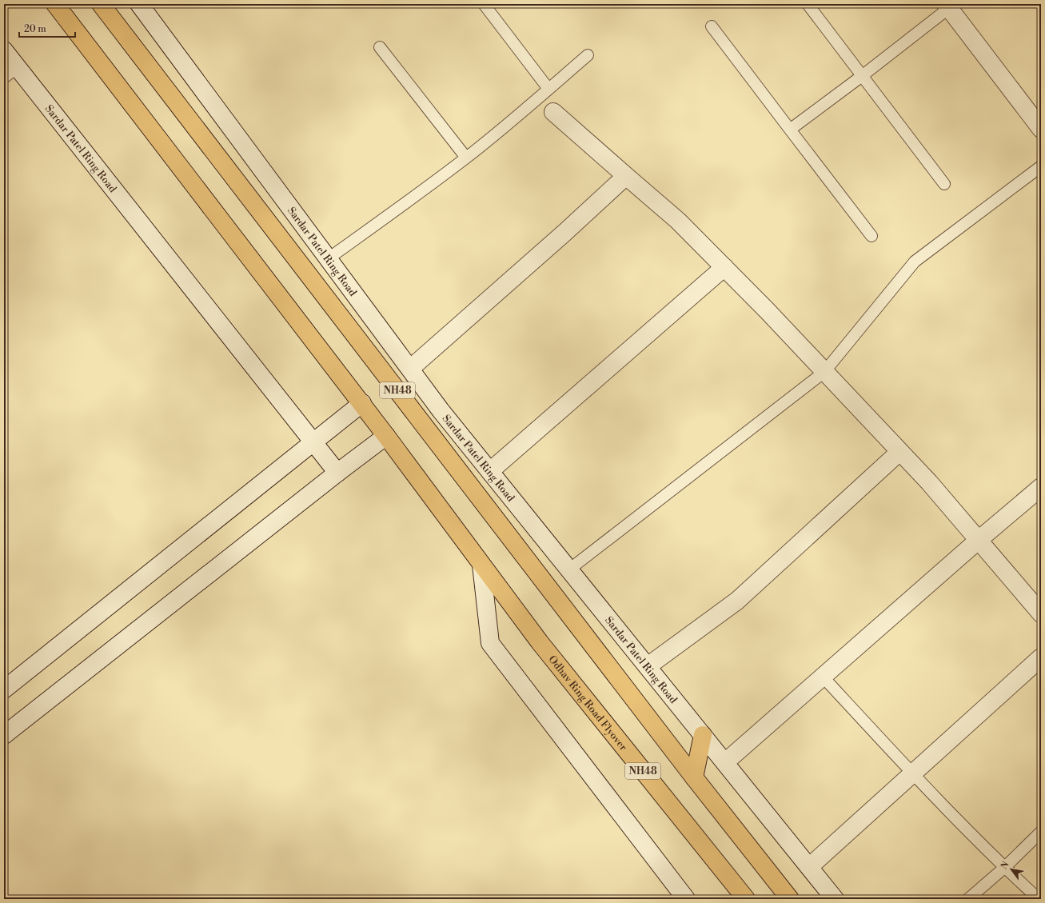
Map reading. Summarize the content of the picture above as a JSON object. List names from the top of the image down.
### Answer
{
  "streets": {
    "highway": ["NH48", "Odhav Ring Road Flyover"],
    "street": ["Sardar Patel Ring Road"]
  },
  "crossings": [
    ["NH48", "Odhav Ring Road Flyover"]
  ],
  "scale_bar": "20 m",
  "north": "top left"
}
